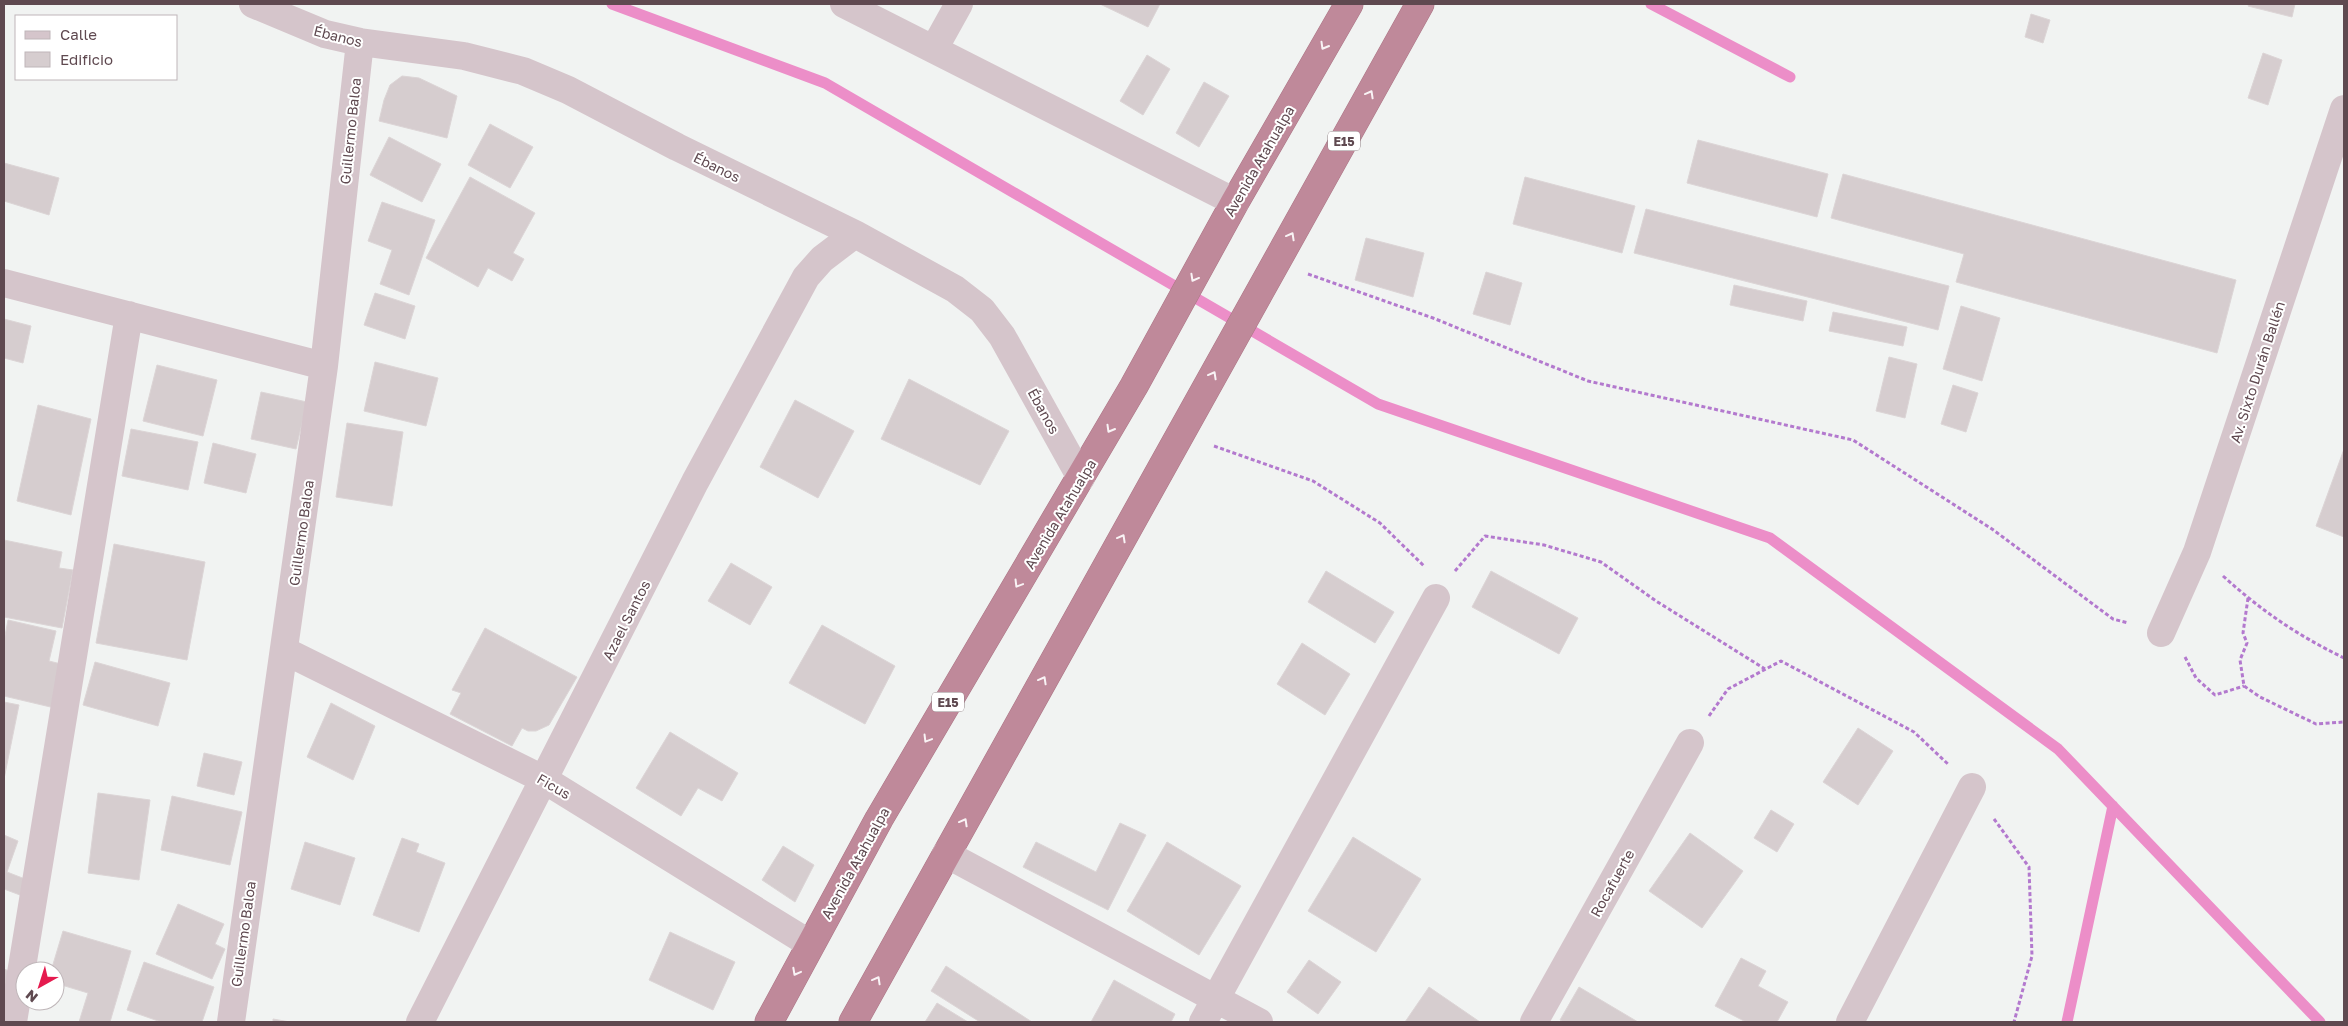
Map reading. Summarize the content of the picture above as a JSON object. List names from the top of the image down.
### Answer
{
  "streets": {
    "highway": ["E15", "Avenida Atahualpa"],
    "street": [
      "Ébanos",
      "Guillermo Baloa",
      "Av. Sixto Durán Ballén",
      "Azael Santos",
      "Ficus",
      "Rocafuerte"
    ]
  },
  "crossings": [
    ["Ébanos", "Guillermo Baloa"],
    ["Ébanos", "Avenida Atahualpa"],
    ["Ébanos", "Azael Santos"],
    ["Guillermo Baloa", "Ficus"],
    ["Avenida Atahualpa", "Ficus"],
    ["Azael Santos", "Ficus"]
  ],
  "legend": ["Calle", "Edificio"],
  "north": "bottom left"
}
